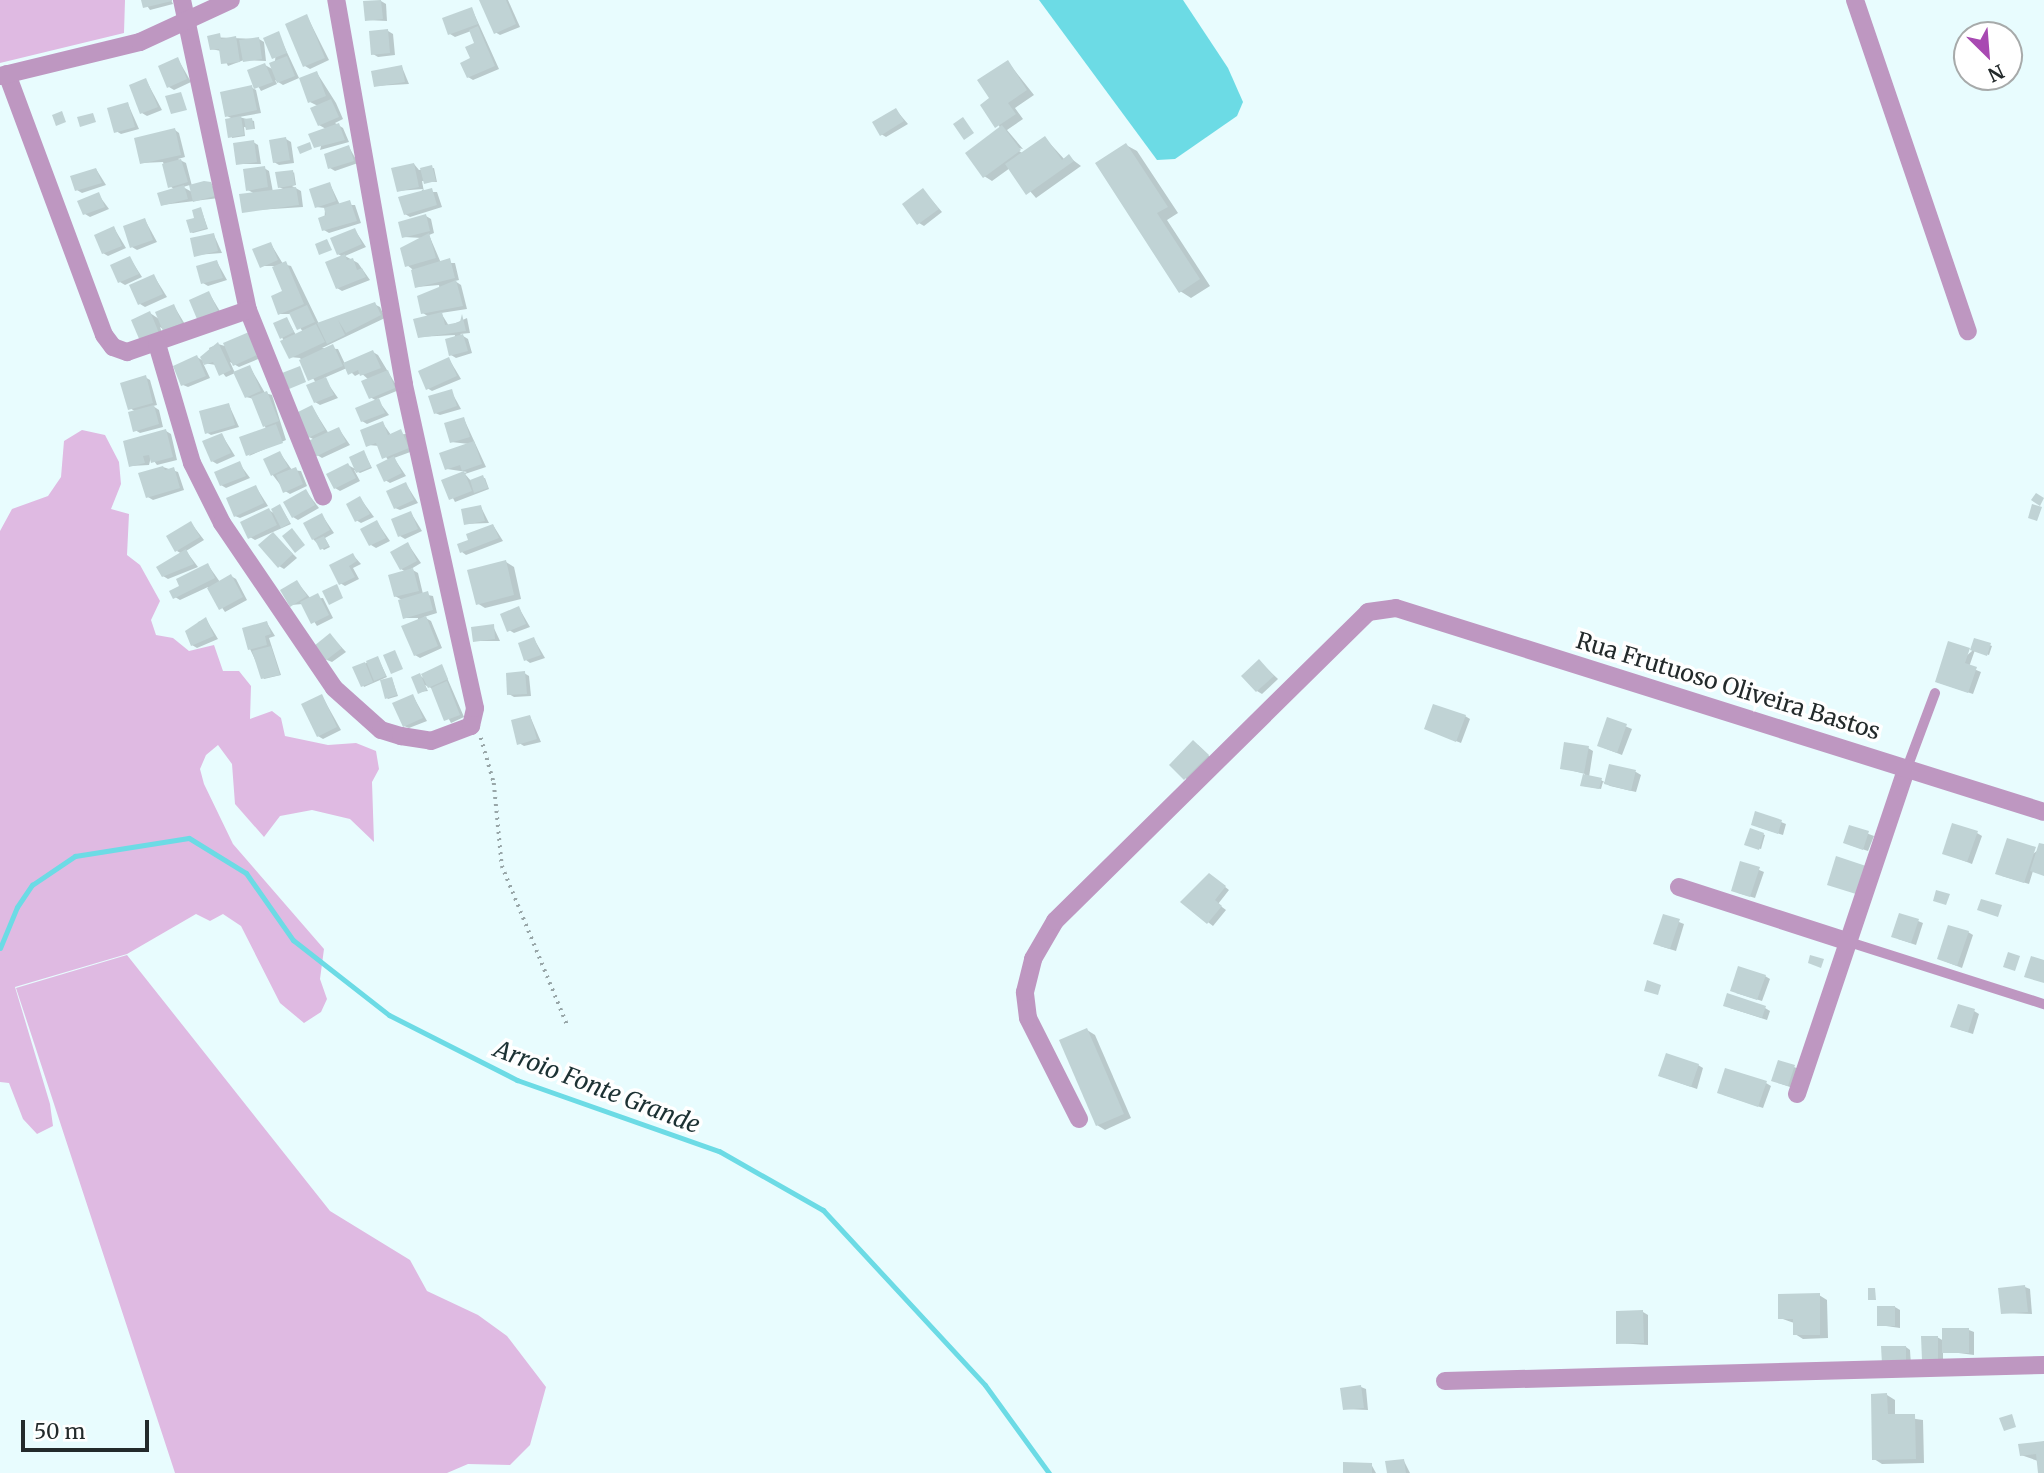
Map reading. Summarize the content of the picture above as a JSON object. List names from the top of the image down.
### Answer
{
  "streets": {
    "street": ["Rua Frutuoso Oliveira Bastos"]
  },
  "water": ["Arroio Fonte Grande"],
  "scale_bar": "50 m",
  "north": "bottom right"
}
